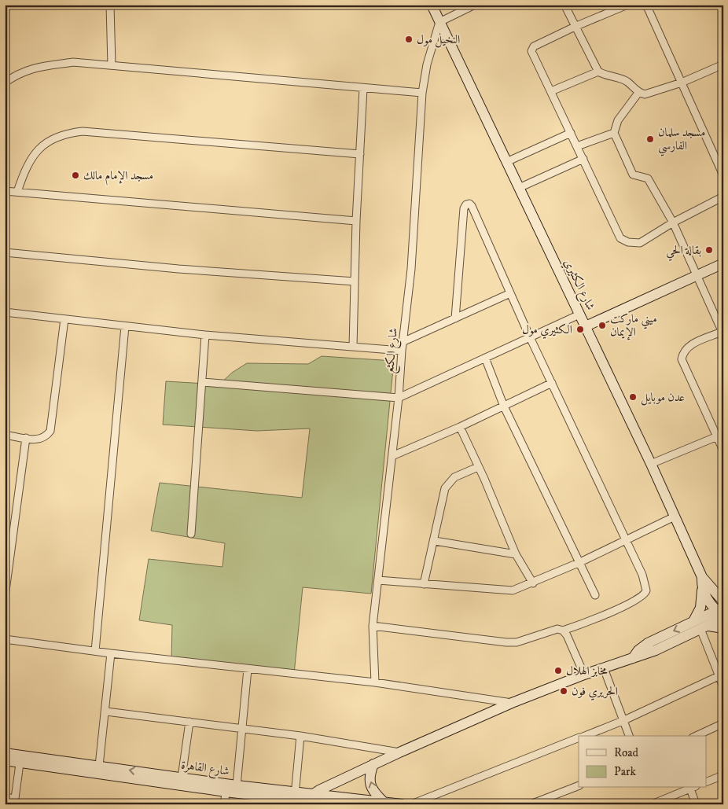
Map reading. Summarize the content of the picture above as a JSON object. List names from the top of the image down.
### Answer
{
  "streets": {
    "street": ["شارع الكثيري", "شارع الكثع", "شارع القاهرة"]
  },
  "crossings": [
    ["شارع الكثيري", "شارع الكثع"]
  ],
  "places": [
    "النخيل مول",
    "مسجد سلمان الفارسي",
    "مسجد الإمام مالك",
    "بقالة الحي",
    "ميني ماركت الإيمان",
    "الكثيري مول",
    "عدن موبايل",
    "مخابز الهلال",
    "الحريري فون"
  ],
  "legend": ["Road", "Park"]
}
